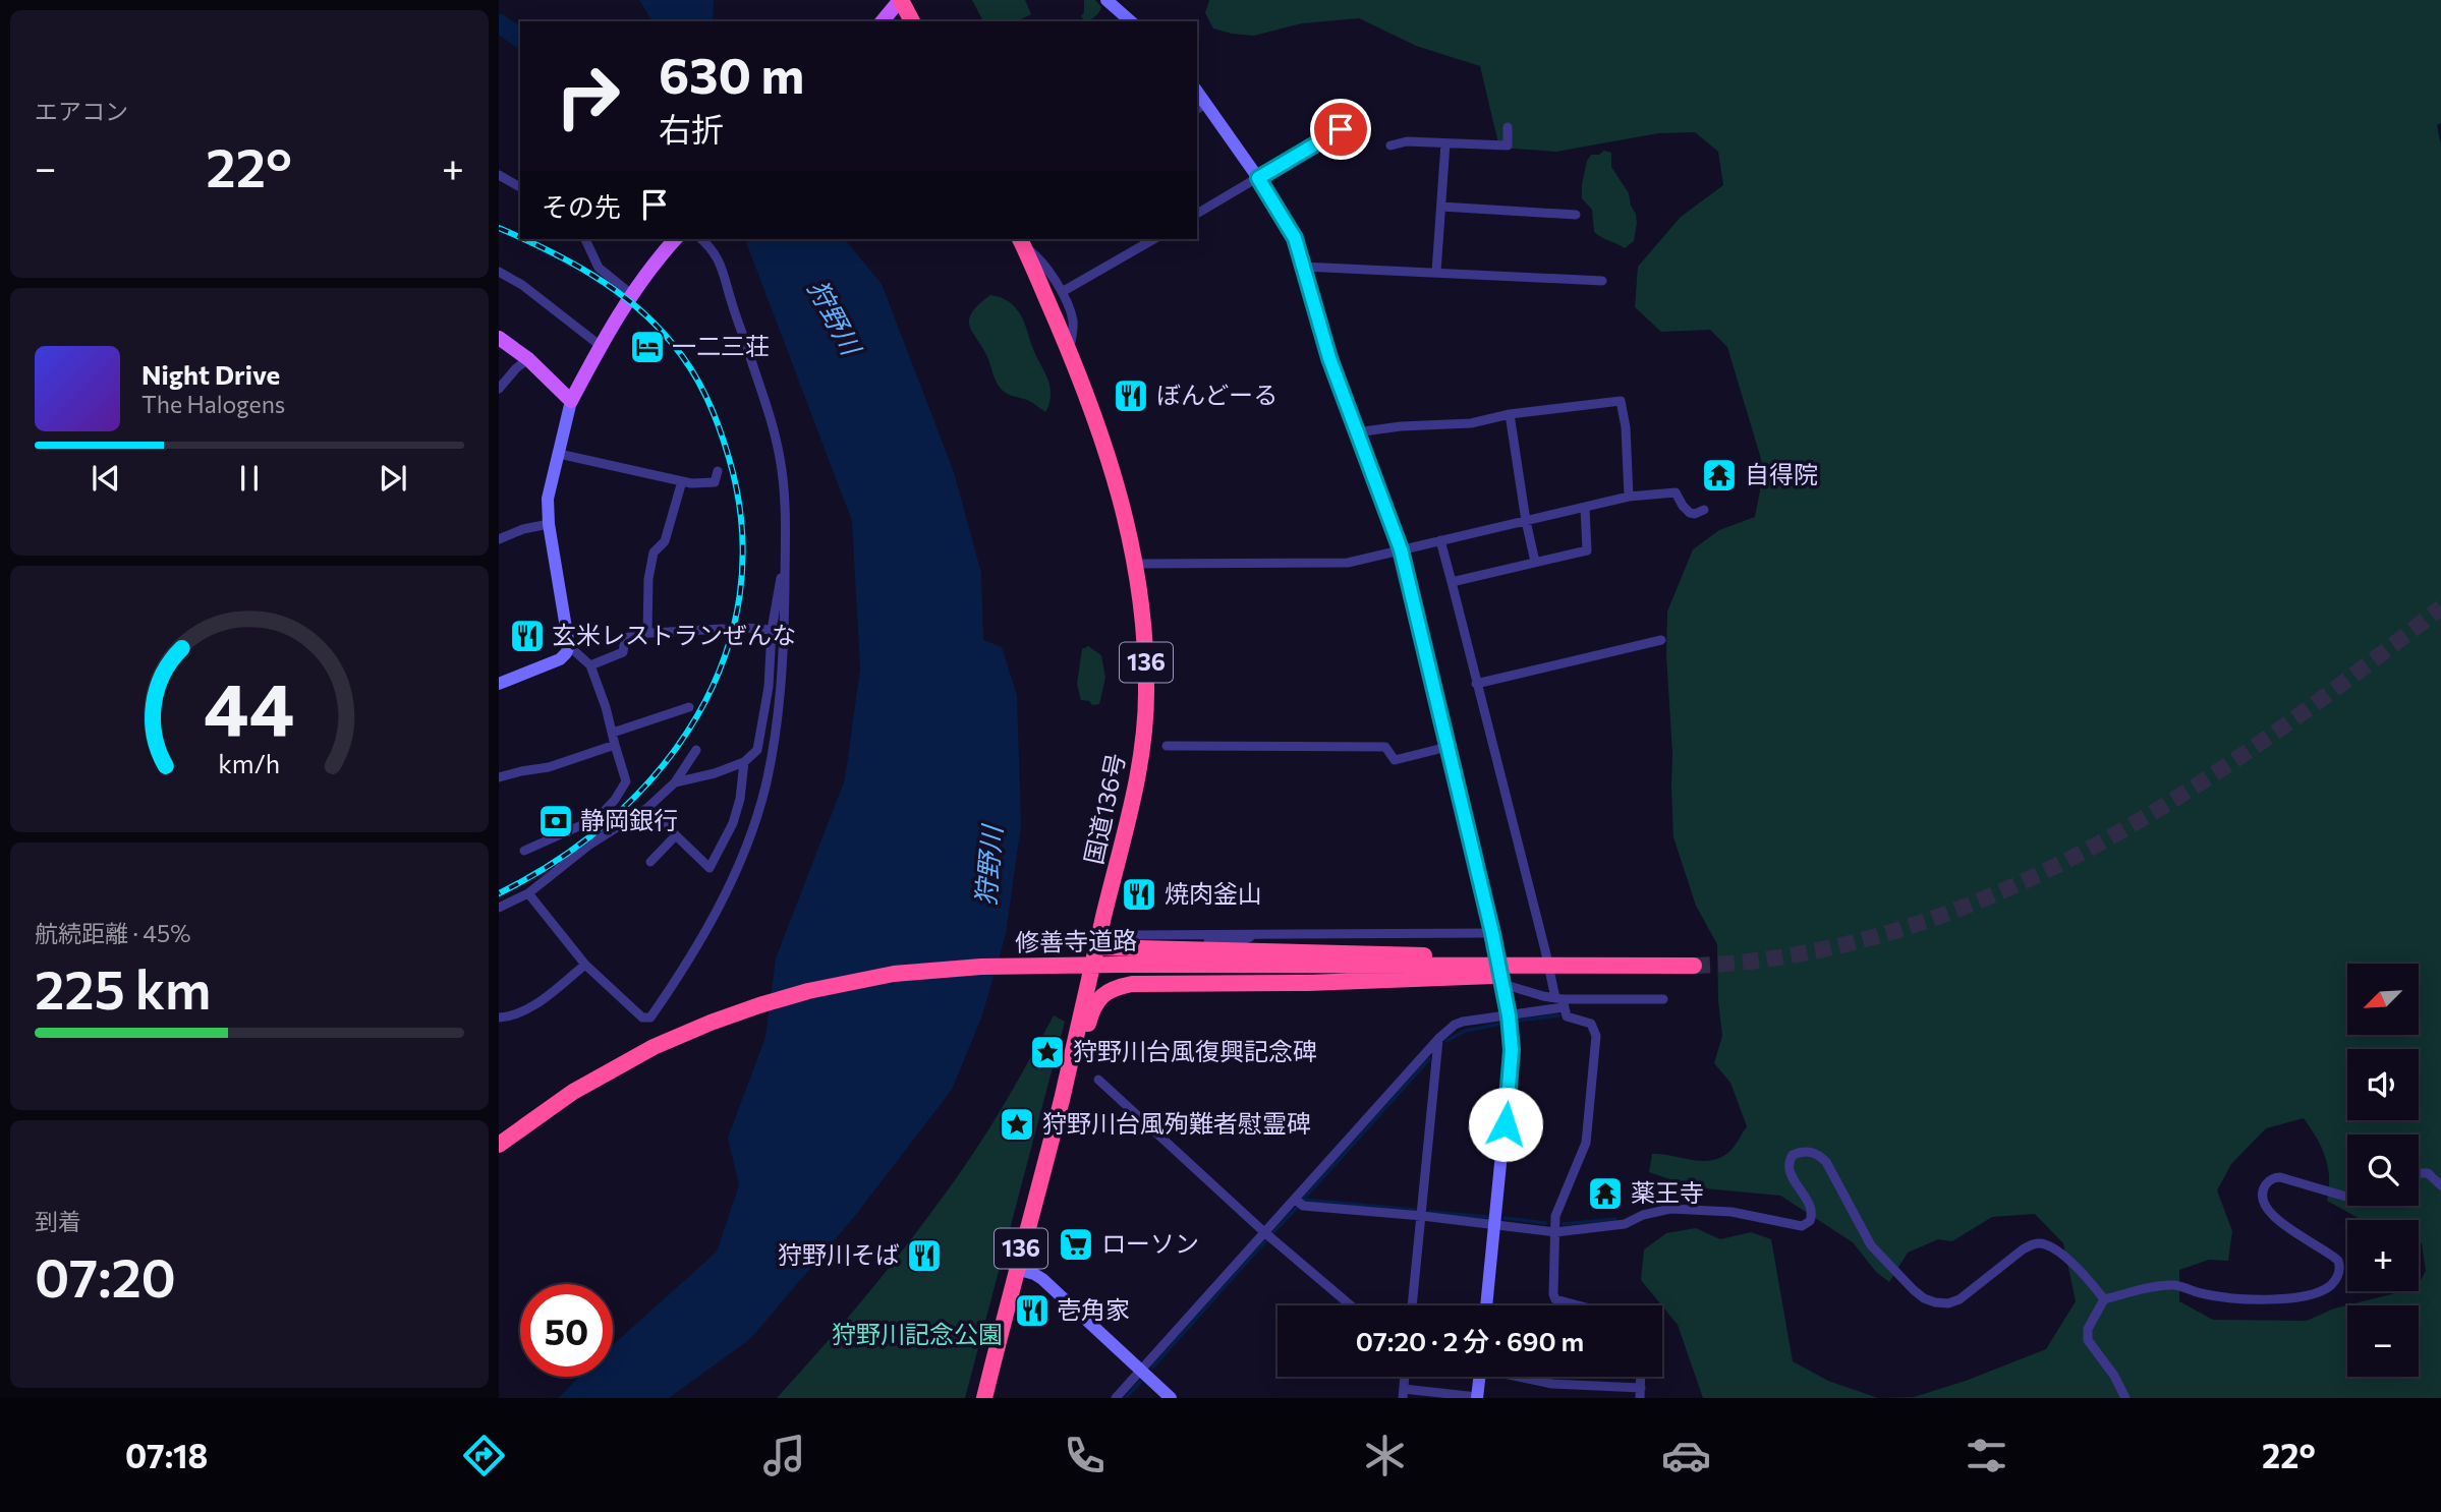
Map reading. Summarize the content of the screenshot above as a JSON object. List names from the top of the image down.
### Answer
{
  "streets": {
    "highway": ["136", "国道136号", "修善寺道路"]
  },
  "water": ["狩野川"],
  "parks": ["狩野川記念公園"],
  "places": {
    "hotel": ["一二三荘"],
    "restaurant": [
      "ぼんどーる",
      "玄米レストランぜんな",
      "焼肉釜山",
      "狩野川そば",
      "壱角家"
    ],
    "temple": ["自得院", "薬王寺"],
    "bank": ["静岡銀行"],
    "place": ["狩野川台風復興記念碑", "狩野川台風殉難者慰霊碑"],
    "supermarket": ["ローソン"]
  },
  "north": "bottom left",
  "page": {
    "tile": [
      "エアコン",
      ["航続距離 · 45%", "225 km"],
      ["到着", "07:20"]
    ],
    "turn": ["630 m", "右折"],
    "heat": ["−", "22°", "+"],
    "then": "その先",
    "song": ["Night Drive", "The Halogens"],
    "map_buttons": ["+", "−"],
    "limit": "50",
    "trip": "07:20 · 2 分 · 690 m",
    "tabs": ["07:18", "22°"],
    "gauge": ["44", "km/h"]
  }
}
